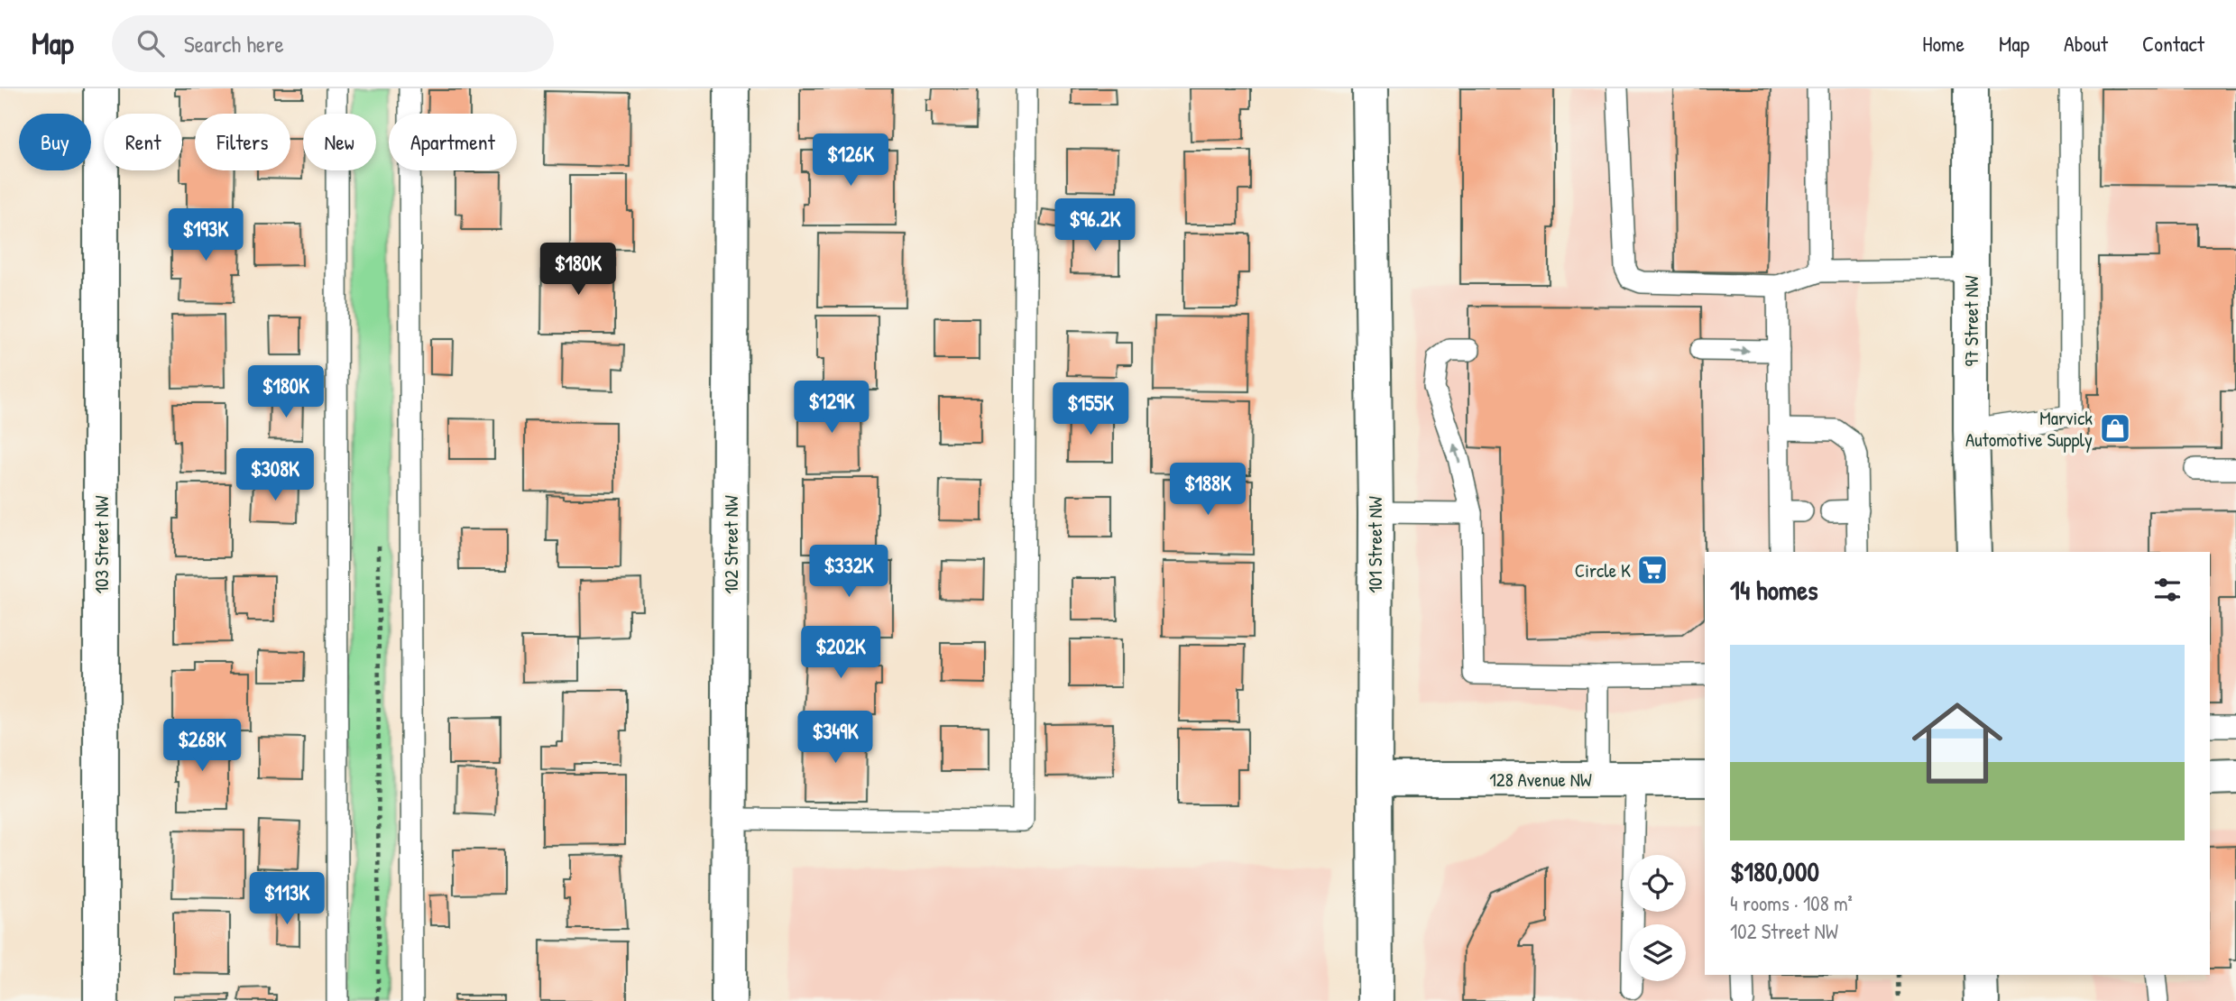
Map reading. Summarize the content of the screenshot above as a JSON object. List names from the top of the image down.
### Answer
{
  "streets": {
    "street": [
      "97 Street NW",
      "103 Street NW",
      "102 Street NW",
      "101 Street NW",
      "128 Avenue NW"
    ]
  },
  "crossings": [
    ["101 Street NW", "128 Avenue NW"]
  ],
  "places": {
    "shop": ["Marvick Automotive Supply"],
    "supermarket": ["Circle K"]
  },
  "page": {
    "header": "Map",
    "search": "Search here",
    "nav": [
      "Home",
      "Map",
      "About",
      "Contact"
    ],
    "chip": [
      "Buy",
      "Rent",
      "Filters",
      "New",
      "Apartment"
    ],
    "price": [
      "$126K",
      "$96.2K",
      "$193K",
      "$180K",
      "$180K",
      "$129K",
      "$155K",
      "$308K",
      "$188K",
      "$332K",
      "$202K",
      "$349K",
      "$268K",
      "$113K"
    ],
    "heading": "14 homes",
    "list": [
      {
        "name": "$180,000",
        "note": "4 rooms · 108 m² · 102 Street NW"
      }
    ]
  }
}
